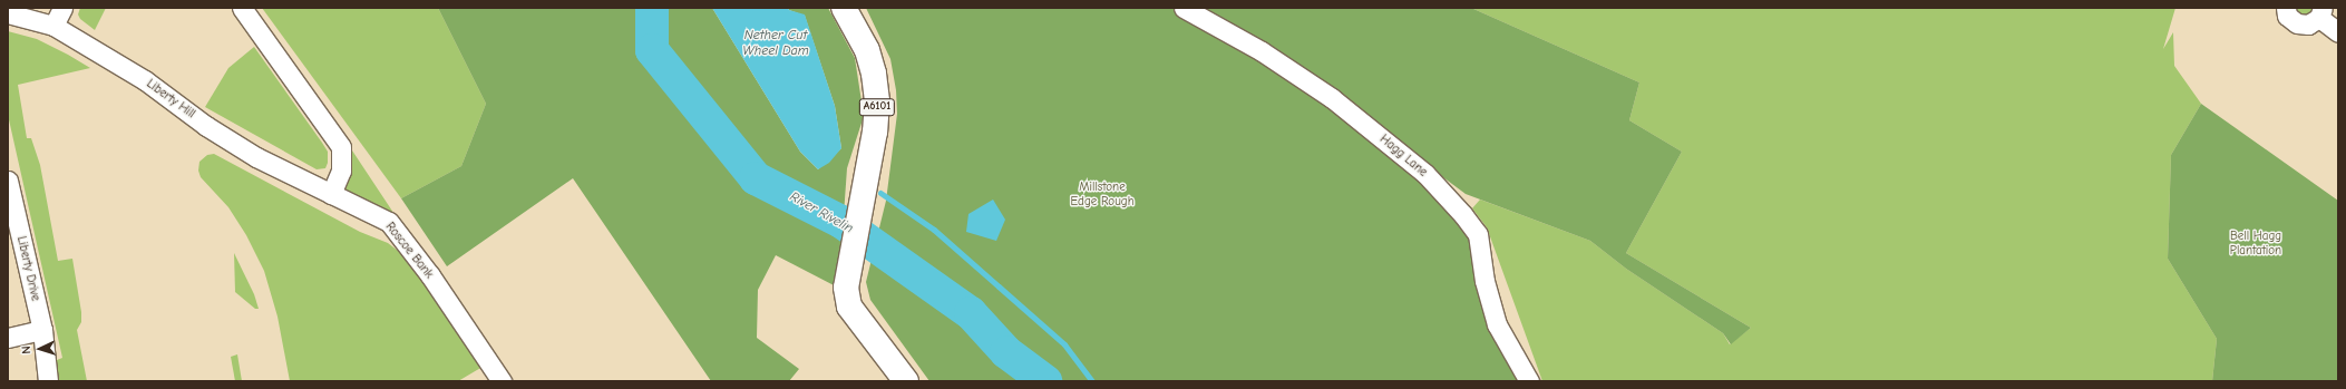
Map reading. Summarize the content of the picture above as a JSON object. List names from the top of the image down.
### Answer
{
  "streets": {
    "main road": ["A6101"],
    "street": [
      "Liberty Hill",
      "Hagg Lane",
      "Roscoe Bank",
      "Liberty Drive"
    ]
  },
  "crossings": [
    ["Liberty Hill", "Roscoe Bank"]
  ],
  "water": ["Nether Cut Wheel Dam", "River Rivelin"],
  "parks": ["Millstone Edge Rough", "Bell Hagg Plantation"],
  "north": "left"
}
